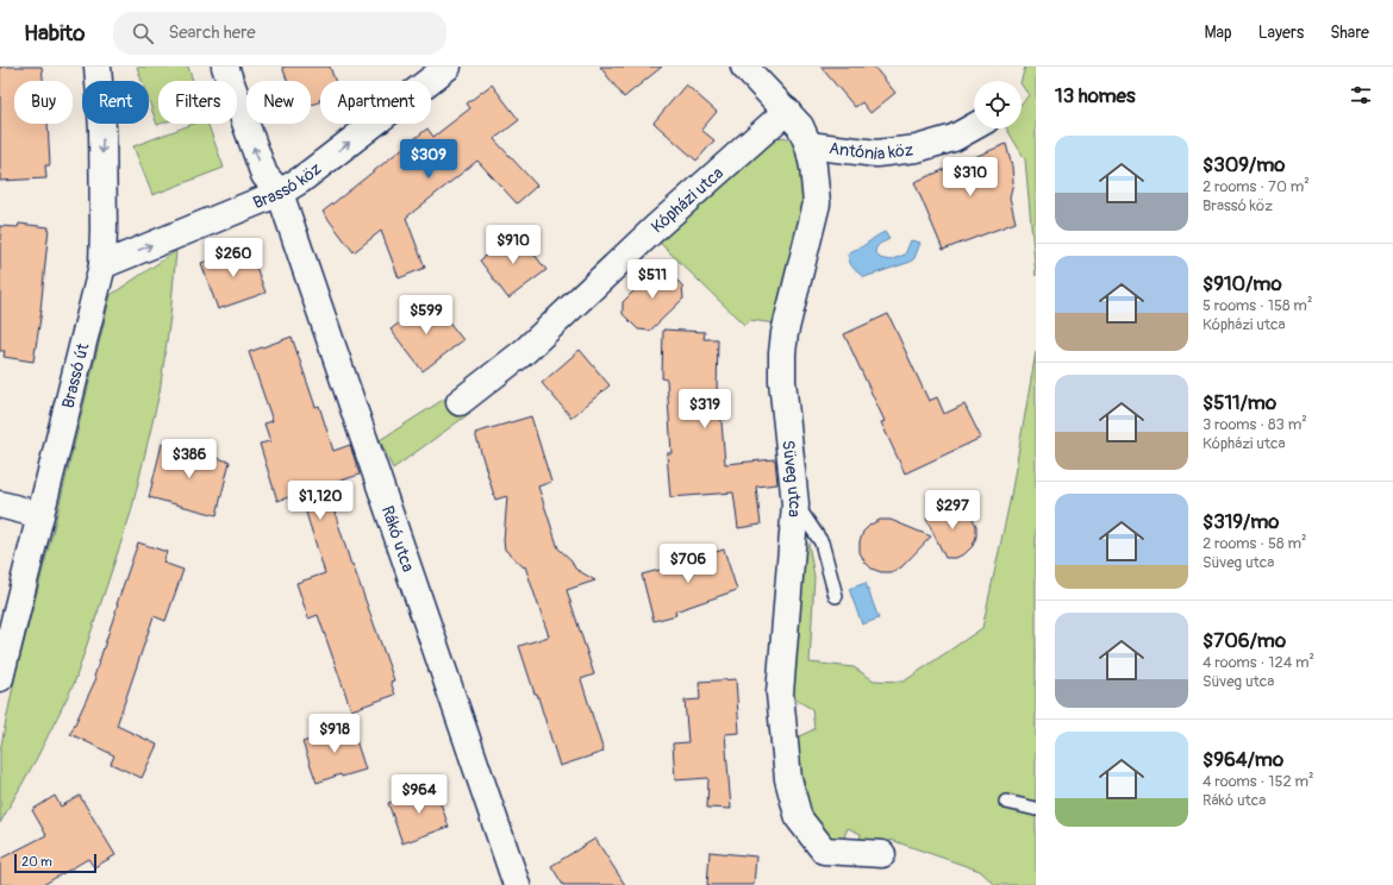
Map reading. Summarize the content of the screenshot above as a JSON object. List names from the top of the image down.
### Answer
{
  "streets": {
    "street": [
      "Antónia köz",
      "Brassó köz",
      "Kópházi utca",
      "Brassó út",
      "Süveg utca",
      "Rákó utca"
    ]
  },
  "crossings": [
    ["Antónia köz", "Süveg utca"],
    ["Brassó köz", "Brassó út"],
    ["Brassó köz", "Rákó utca"],
    ["Kópházi utca", "Süveg utca"]
  ],
  "one_way": ["Brassó köz"],
  "scale_bar": "20 m",
  "page": {
    "header": "Habito",
    "search": "Search here",
    "nav": ["Map", "Layers", "Share"],
    "heading": "13 homes",
    "chip": [
      "Buy",
      "Rent",
      "Filters",
      "New",
      "Apartment"
    ],
    "list": [
      {
        "name": "$309/mo",
        "note": "2 rooms · 70 m² · Brassó köz"
      },
      {
        "name": "$910/mo",
        "note": "5 rooms · 158 m² · Kópházi utca"
      },
      {
        "name": "$511/mo",
        "note": "3 rooms · 83 m² · Kópházi utca"
      },
      {
        "name": "$319/mo",
        "note": "2 rooms · 58 m² · Süveg utca"
      },
      {
        "name": "$706/mo",
        "note": "4 rooms · 124 m² · Süveg utca"
      },
      {
        "name": "$964/mo",
        "note": "4 rooms · 152 m² · Rákó utca"
      }
    ],
    "price": [
      "$309",
      "$310",
      "$910",
      "$260",
      "$511",
      "$599",
      "$319",
      "$386",
      "$1,120",
      "$297",
      "$706",
      "$918",
      "$964"
    ],
    "scale": "20 m"
  }
}
